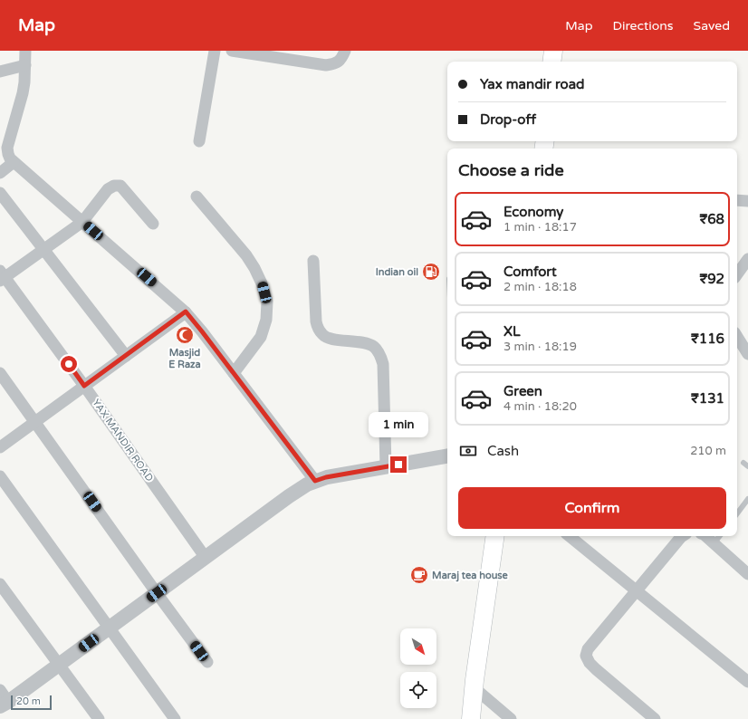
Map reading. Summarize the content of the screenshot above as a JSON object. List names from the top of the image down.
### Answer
{
  "streets": {
    "street": ["YAX MANDIR ROAD"]
  },
  "places": {
    "fuel station": ["Indian oil"],
    "mosque": ["Masjid E Raza"],
    "cafe": ["Maraj tea house"]
  },
  "scale_bar": "20 m",
  "north": "bottom right",
  "page": {
    "header": "Map",
    "nav": ["Map", "Directions", "Saved"],
    "banner": ["Yax mandir road", "Drop-off"],
    "heading": "Choose a ride",
    "list": [
      {
        "name": "Economy",
        "note": "1 min · 18:17",
        "value": "₹68"
      },
      {
        "name": "Comfort",
        "note": "2 min · 18:18",
        "value": "₹92"
      },
      {
        "name": "XL",
        "note": "3 min · 18:19",
        "value": "₹116"
      },
      {
        "name": "Green",
        "note": "4 min · 18:20",
        "value": "₹131"
      }
    ],
    "bubble": "1 min",
    "pay": ["Cash", "210 m"],
    "buttons": "Confirm",
    "scale": "20 m"
  }
}
